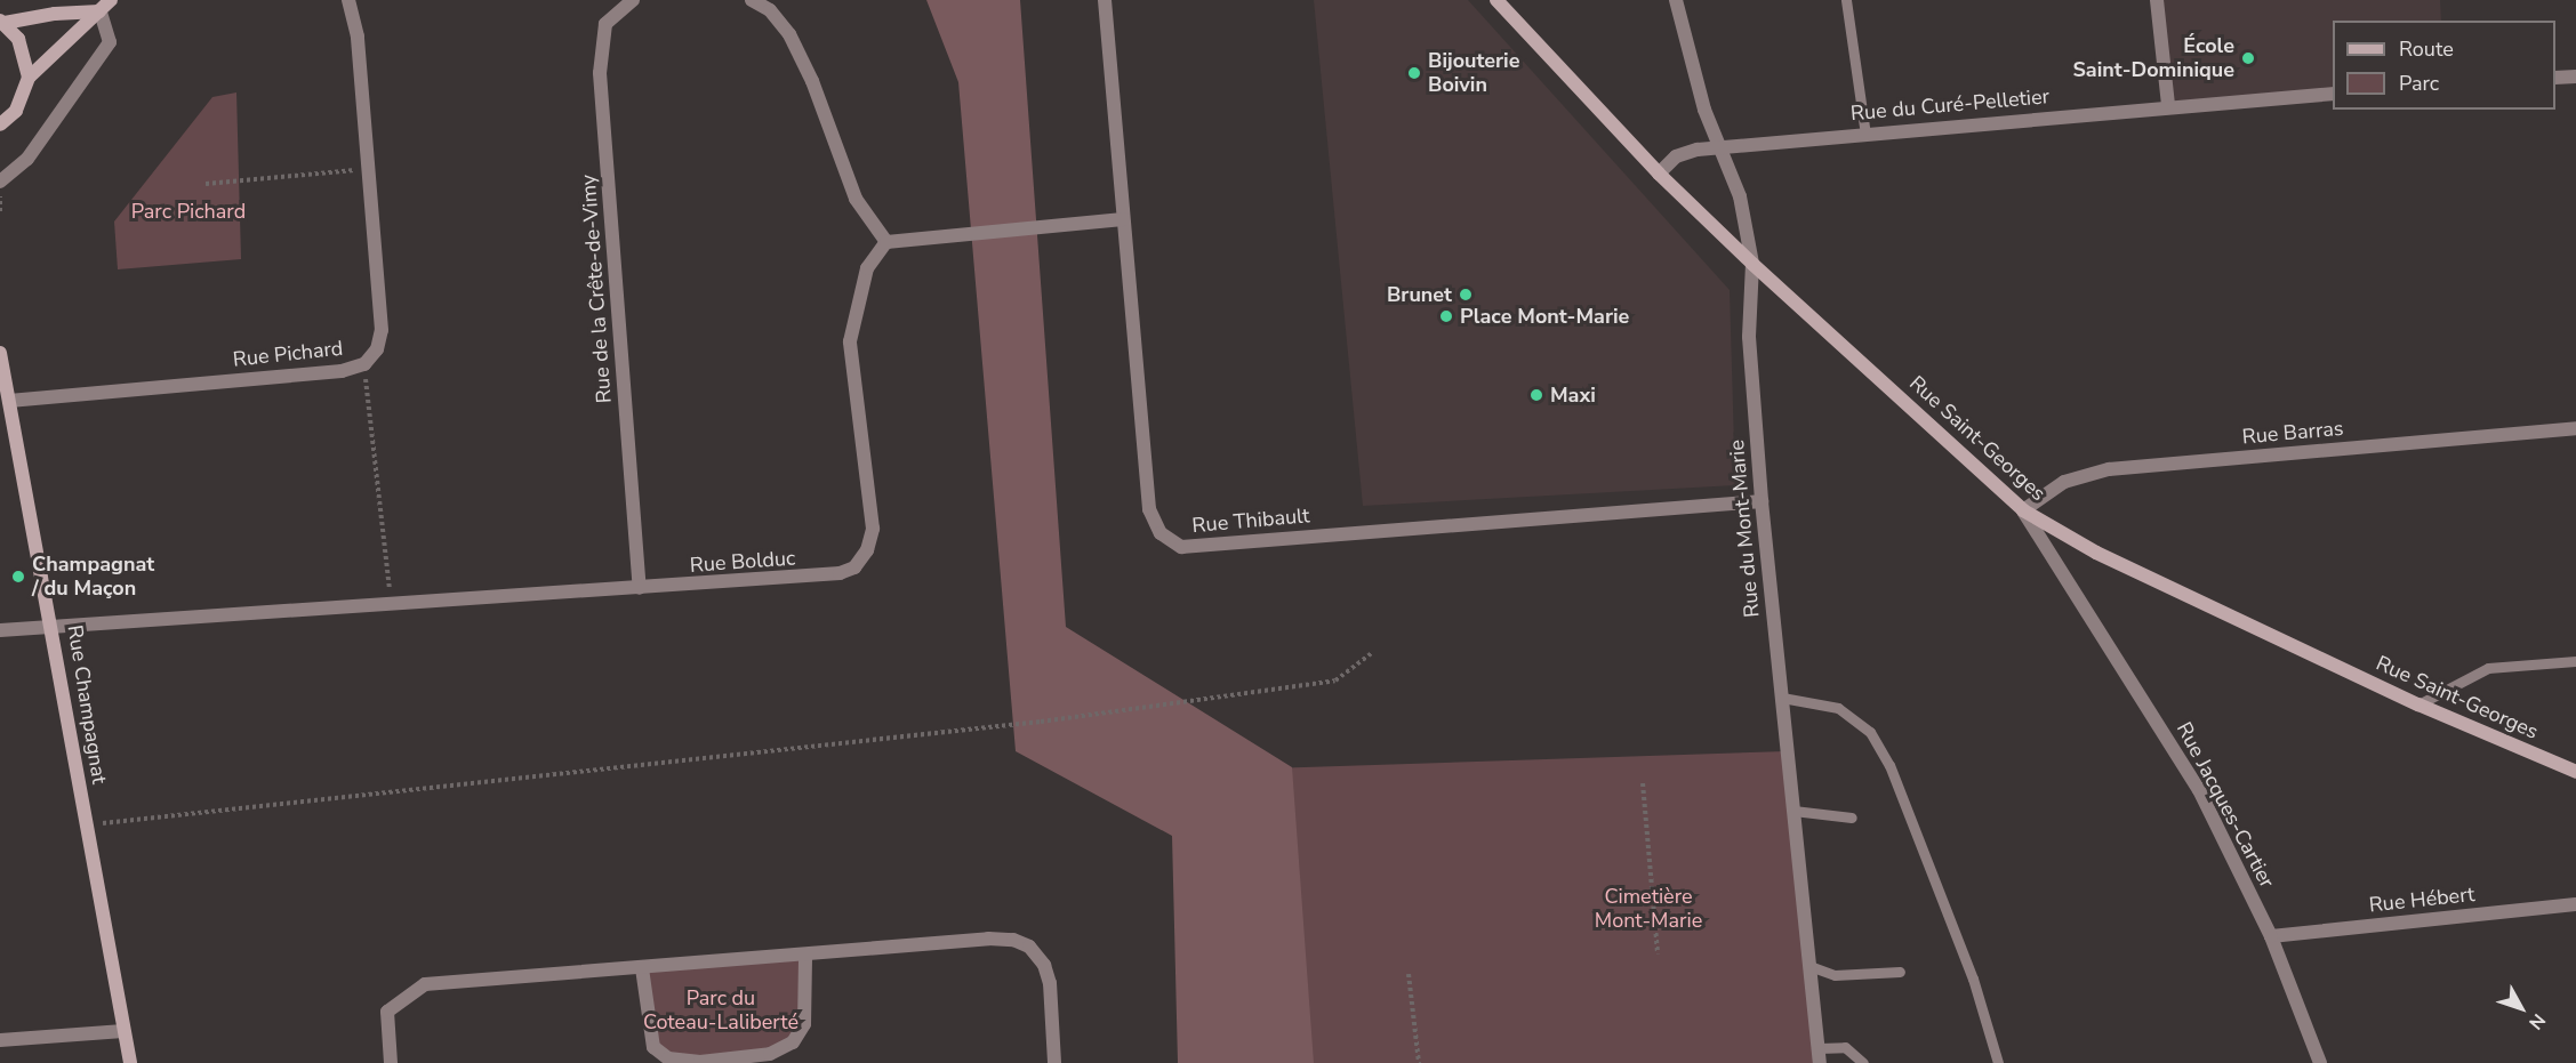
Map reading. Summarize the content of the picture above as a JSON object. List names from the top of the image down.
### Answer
{
  "streets": {
    "street": [
      "Rue du Curé-Pelletier",
      "Rue de la Crête-de-Vimy",
      "Rue Pichard",
      "Rue Barras",
      "Rue Saint-Georges",
      "Rue Thibault",
      "Rue du Mont-Marie",
      "Rue Bolduc",
      "Rue Champagnat",
      "Rue Jacques-Cartier",
      "Rue Hébert"
    ]
  },
  "crossings": [
    ["Rue du Curé-Pelletier", "Rue Saint-Georges"],
    ["Rue du Curé-Pelletier", "Rue du Mont-Marie"],
    ["Rue de la Crête-de-Vimy", "Rue Bolduc"],
    ["Rue Pichard", "Rue Champagnat"],
    ["Rue Barras", "Rue Saint-Georges"],
    ["Rue Barras", "Rue Jacques-Cartier"],
    ["Rue Saint-Georges", "Rue du Mont-Marie"],
    ["Rue Saint-Georges", "Rue Jacques-Cartier"],
    ["Rue Thibault", "Rue du Mont-Marie"],
    ["Rue Bolduc", "Rue Champagnat"],
    ["Rue Jacques-Cartier", "Rue Hébert"]
  ],
  "parks": ["Parc Pichard", "Cimetière Mont-Marie", "Parc du Coteau-Laliberté"],
  "places": [
    "École Saint-Dominique",
    "Bijouterie Boivin",
    "Brunet",
    "Place Mont-Marie",
    "Maxi",
    "Champagnat / du Maçon"
  ],
  "legend": ["Route", "Parc"],
  "north": "bottom right"
}
